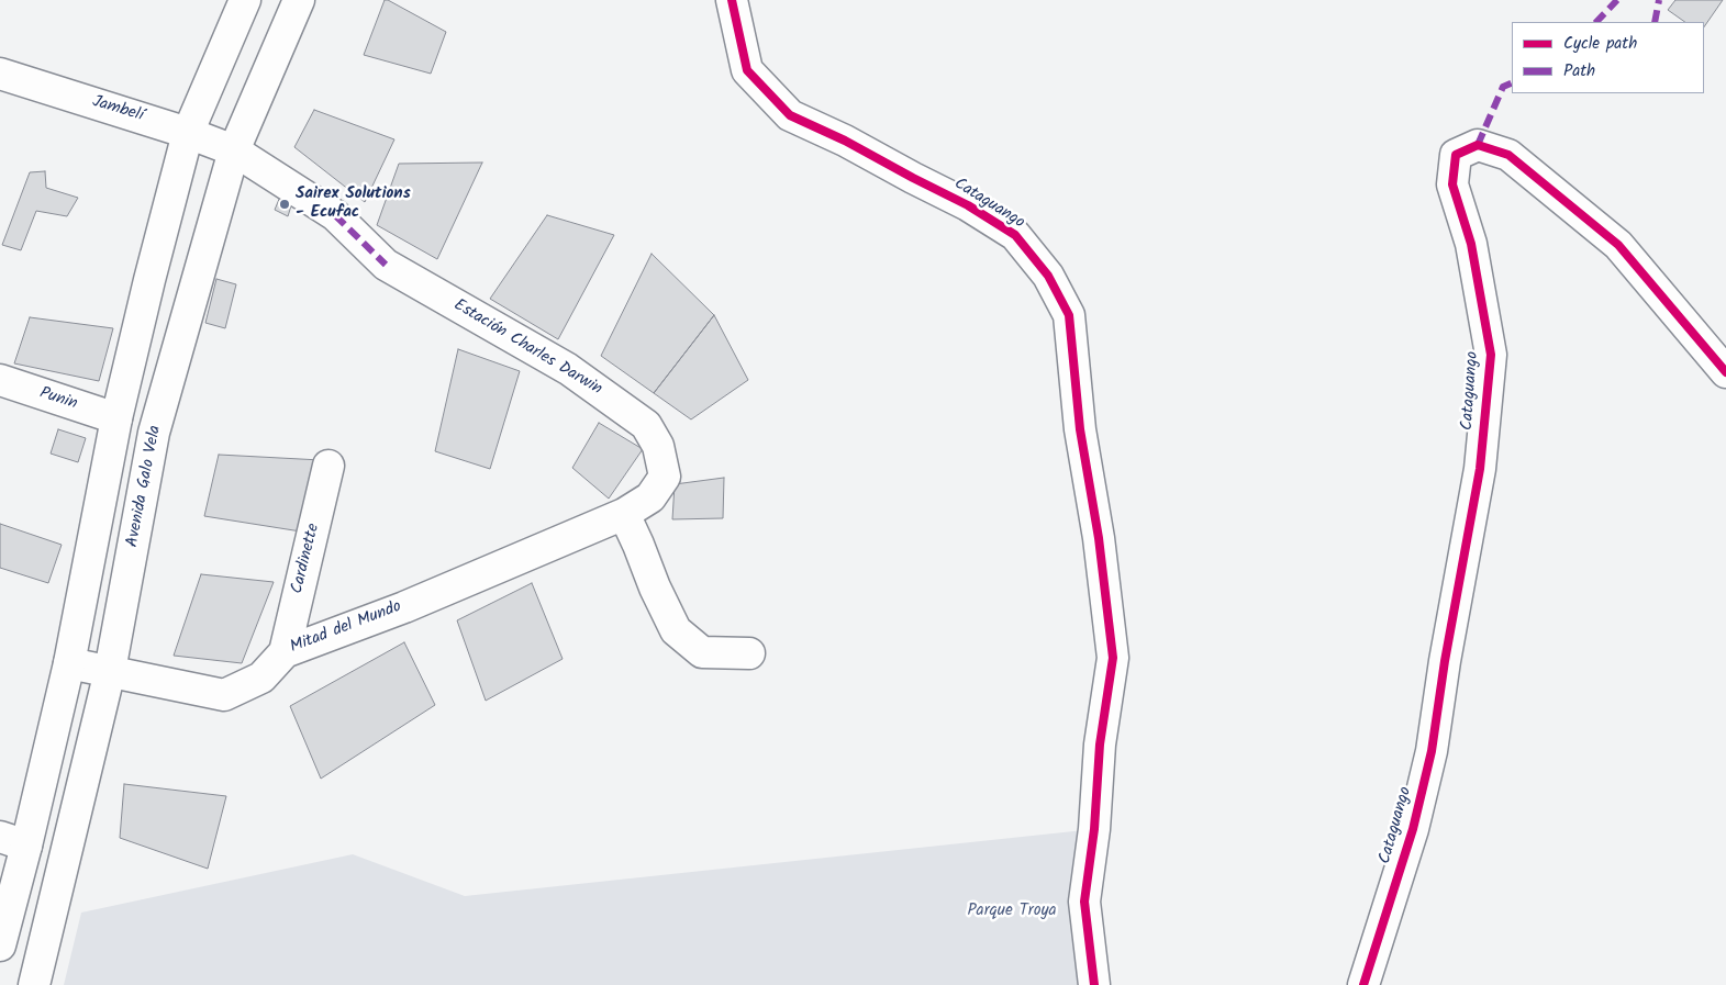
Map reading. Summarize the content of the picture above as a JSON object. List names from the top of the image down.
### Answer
{
  "streets": {
    "street": [
      "Jambelí",
      "Cataguango",
      "Estación Charles Darwin",
      "Punin",
      "Avenida Galo Vela",
      "Cardinette",
      "Mitad del Mundo"
    ]
  },
  "crossings": [
    ["Jambelí", "Estación Charles Darwin"],
    ["Jambelí", "Avenida Galo Vela"],
    ["Estación Charles Darwin", "Avenida Galo Vela"],
    ["Estación Charles Darwin", "Mitad del Mundo"],
    ["Avenida Galo Vela", "Mitad del Mundo"],
    ["Cardinette", "Mitad del Mundo"]
  ],
  "parks": ["Parque Troya"],
  "places": ["Sairex Solutions - Ecufac"],
  "legend": ["Cycle path", "Path"]
}
